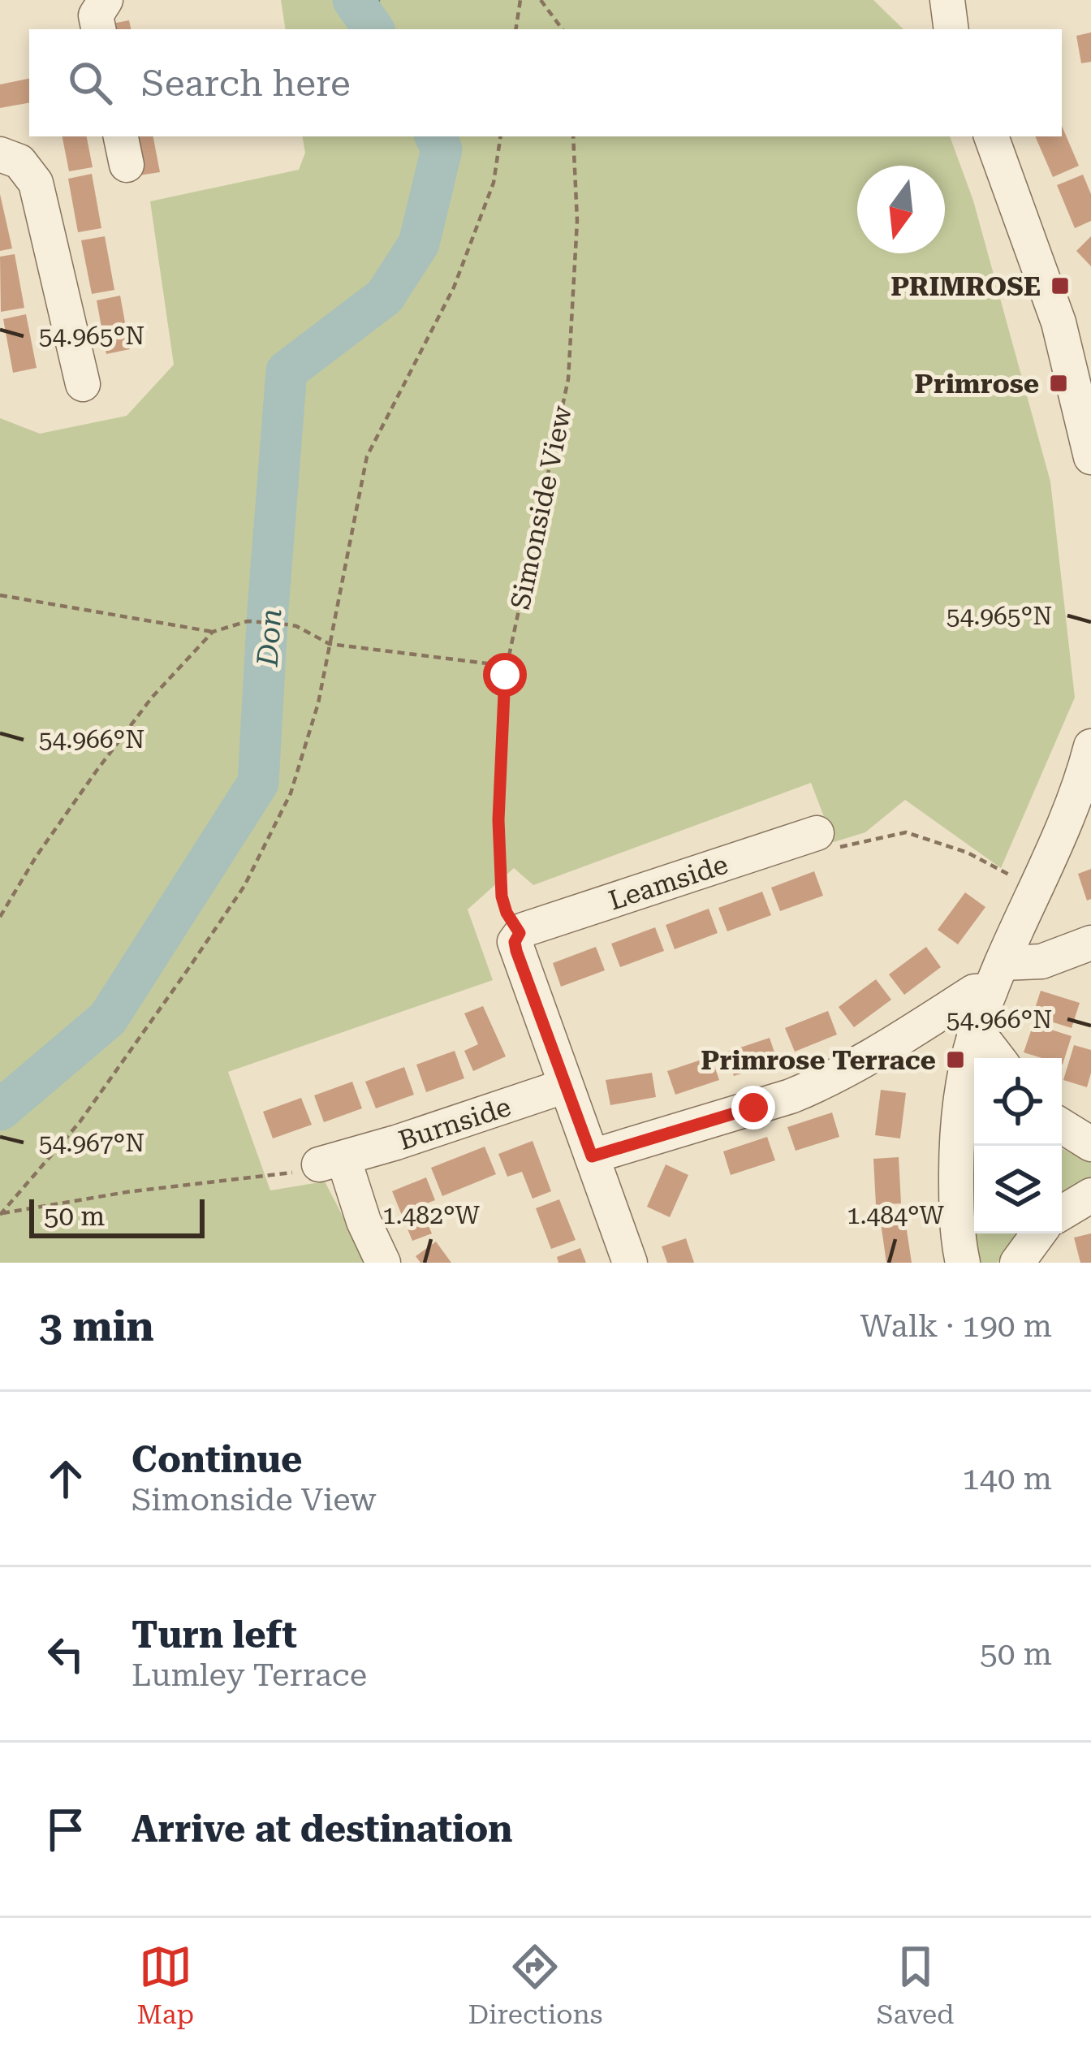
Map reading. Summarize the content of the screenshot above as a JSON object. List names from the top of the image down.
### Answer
{
  "streets": {
    "street": ["Leamside", "Burnside"],
    "path": ["Simonside View"]
  },
  "crossings": [
    ["Simonside View", "Leamside"]
  ],
  "water": ["Don"],
  "places": {
    "transit": ["PRIMROSE", "Primrose", "Primrose Terrace"]
  },
  "scale_bar": "50 m",
  "north": "bottom",
  "page": {
    "search": "Search here",
    "scale": "50 m",
    "heading": ["3 min", "Walk · 190 m"],
    "list": [
      ["Continue", "Simonside View", "140 m"],
      ["Turn left", "Lumley Terrace", "50 m"],
      "Arrive at destination"
    ],
    "nav": ["Map", "Directions", "Saved"]
  },
  "coordinates": [
    "54.965°N",
    "54.966°N",
    "54.967°N",
    "1.482°W",
    "1.484°W"
  ]
}
